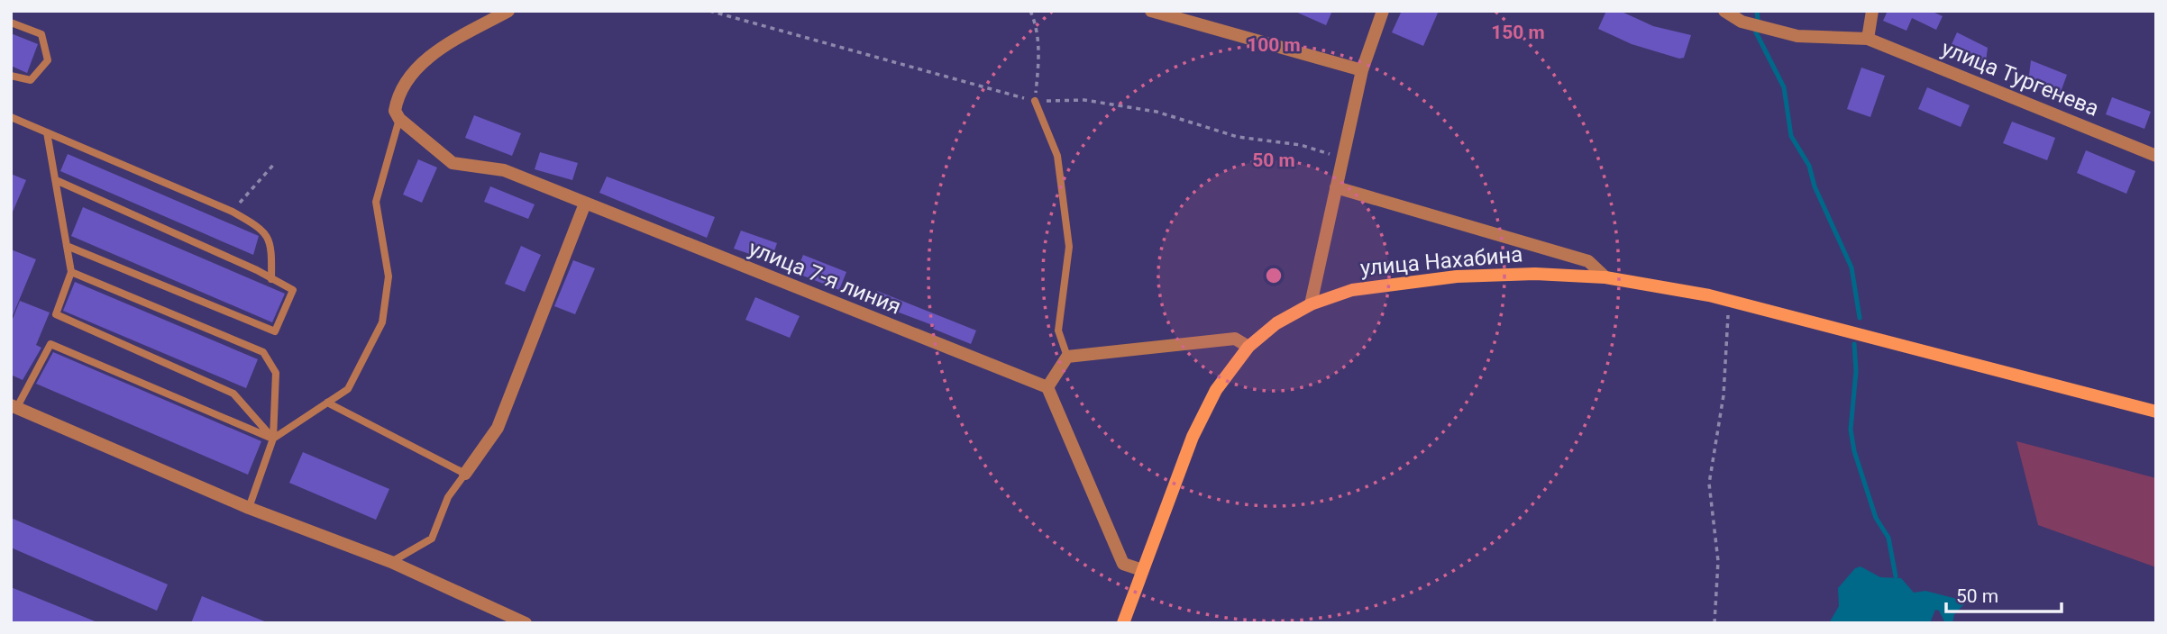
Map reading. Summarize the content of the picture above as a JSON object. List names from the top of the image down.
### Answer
{
  "streets": {
    "main road": ["улица Нахабина"],
    "street": ["улица Тургенева", "улица 7-я линия"]
  },
  "scale_bar": "50 m",
  "rings": ["150 m", "100 m", "50 m"]
}
